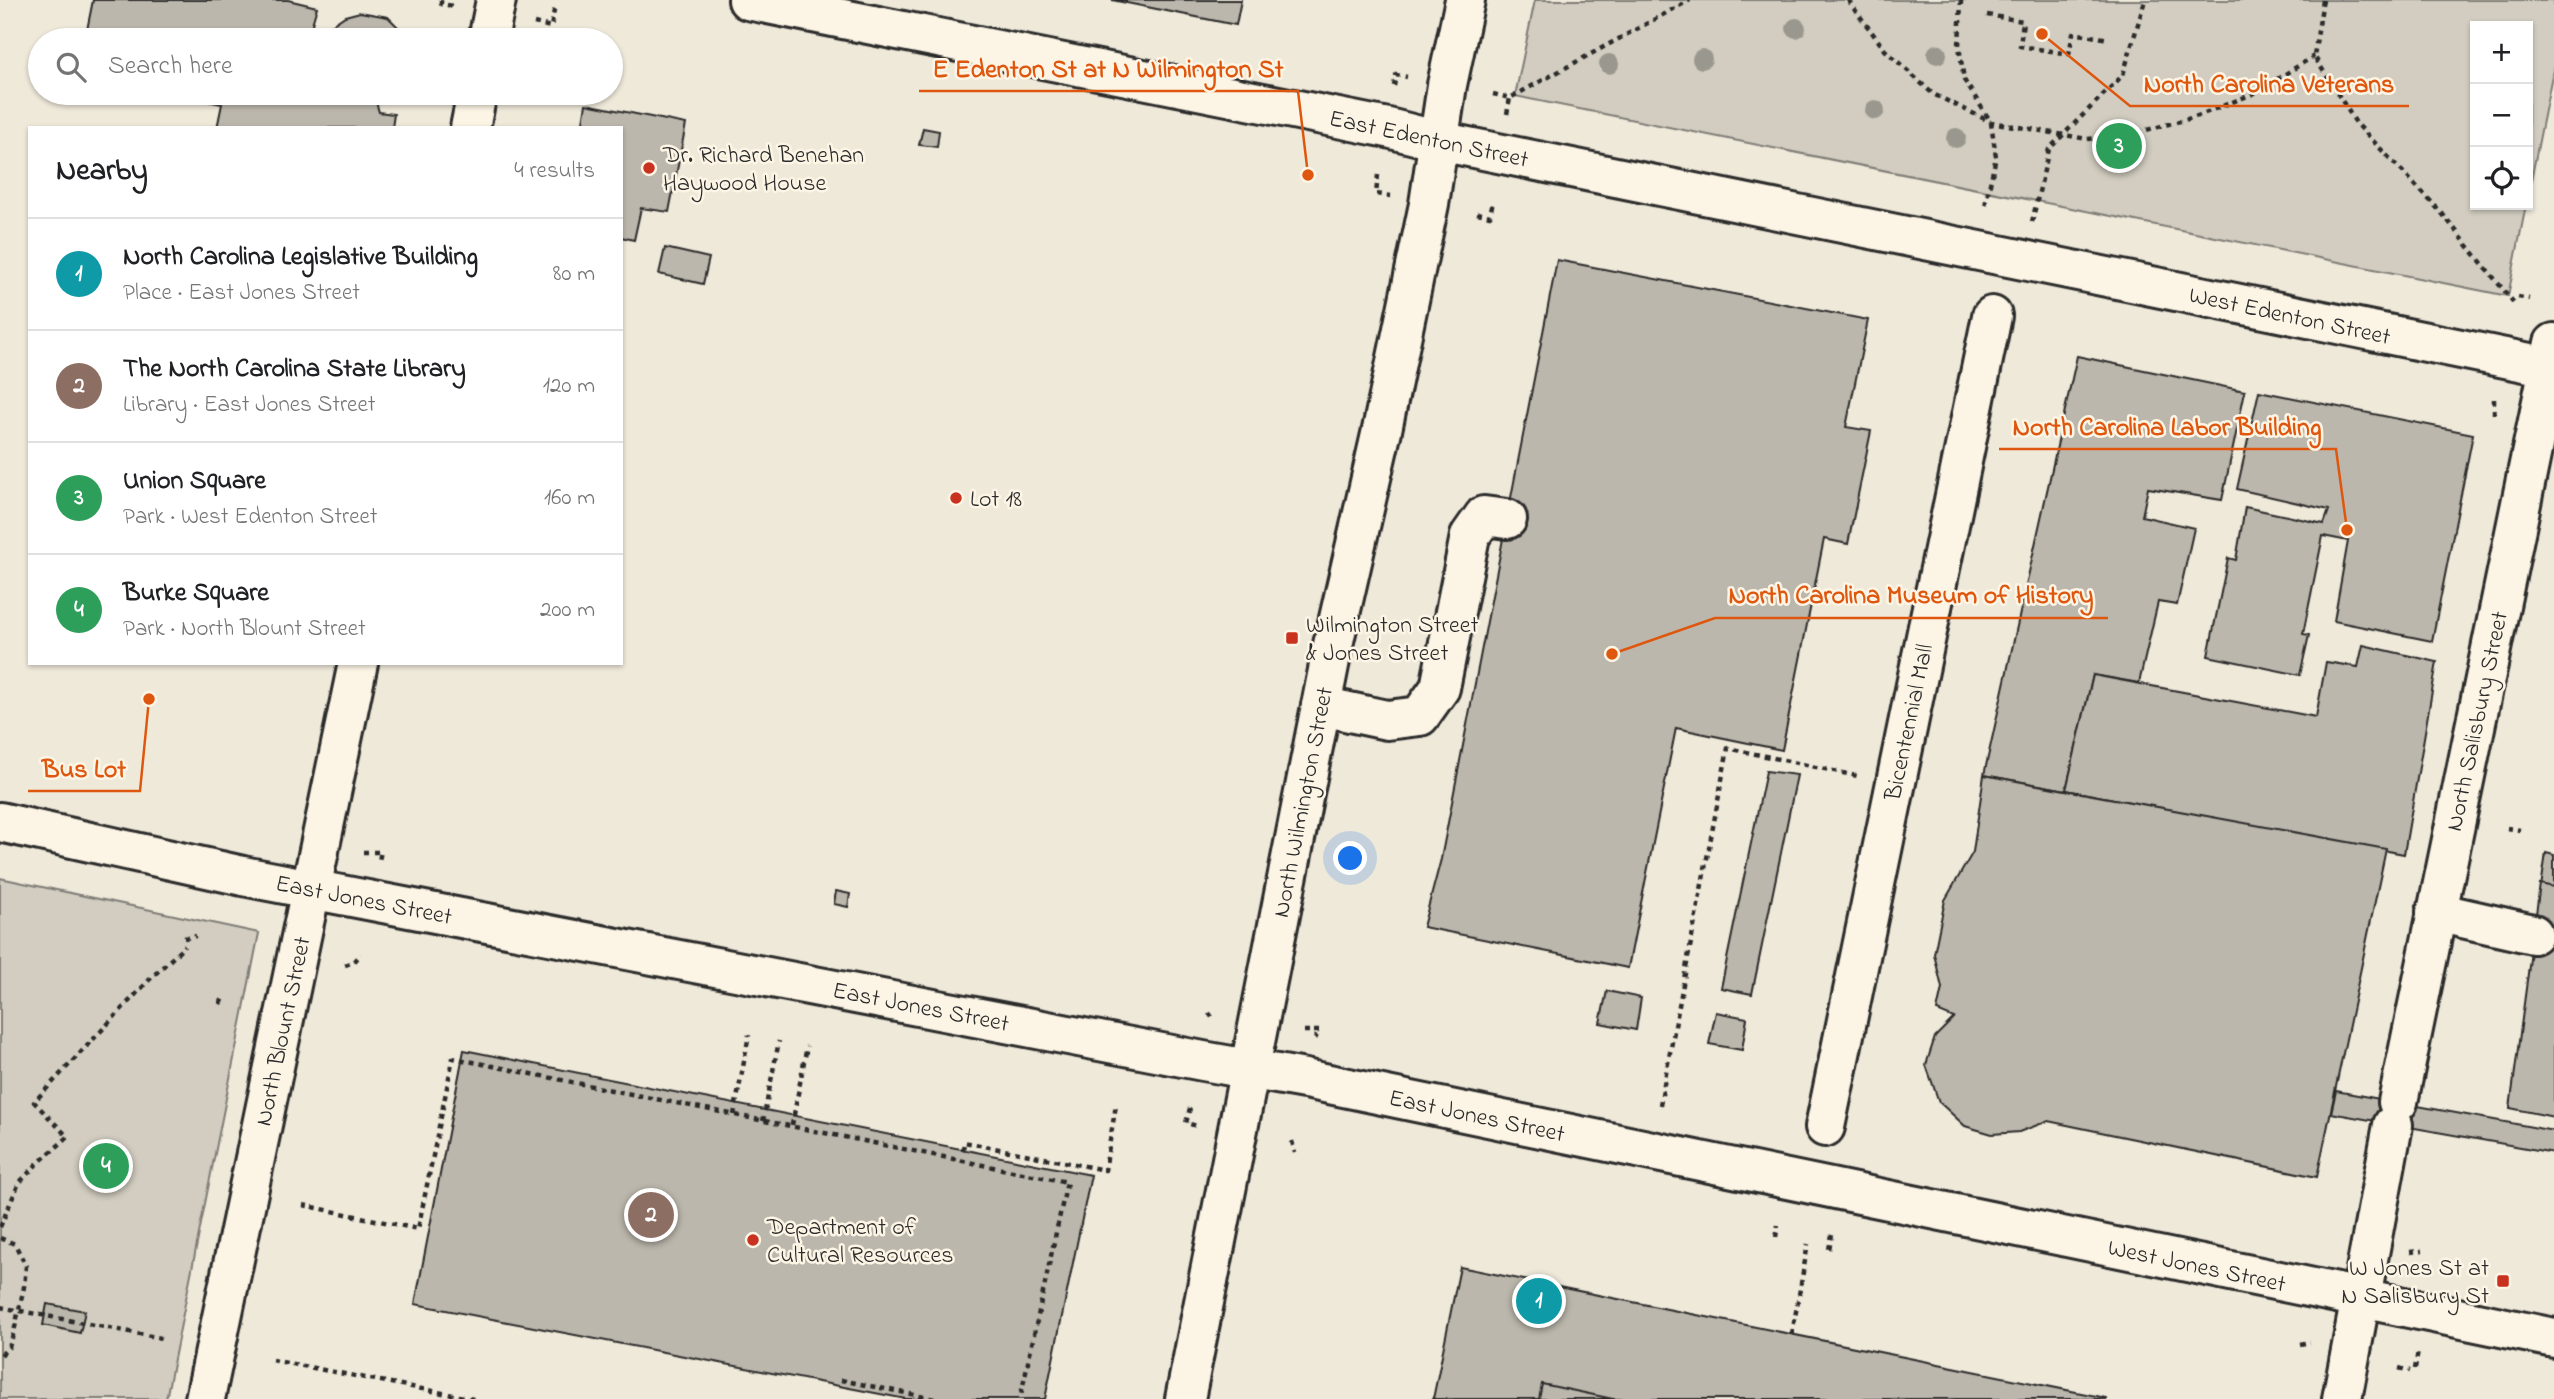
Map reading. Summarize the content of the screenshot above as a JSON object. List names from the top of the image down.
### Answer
{
  "streets": {
    "main road": [
      "East Edenton Street",
      "West Edenton Street",
      "North Salisbury Street",
      "Bicentennial Mall",
      "North Wilmington Street",
      "East Jones Street",
      "North Blount Street",
      "West Jones Street"
    ]
  },
  "crossings": [
    ["East Edenton Street", "West Edenton Street"],
    ["East Edenton Street", "North Wilmington Street"],
    ["West Edenton Street", "North Salisbury Street"],
    ["North Salisbury Street", "West Jones Street"],
    ["North Wilmington Street", "East Jones Street"],
    ["East Jones Street", "North Blount Street"],
    ["East Jones Street", "West Jones Street"]
  ],
  "places": {
    "other": [
      "North Carolina Veterans",
      "Dr. Richard Benehan Haywood House",
      "E Edenton St at N Wilmington St",
      "Lot 18",
      "North Carolina Labor Building",
      "North Carolina Museum of History",
      "Bus Lot",
      "Department of Cultural Resources"
    ],
    "transit": ["Wilmington Street & Jones Street", "W Jones St at N Salisbury St"]
  },
  "page": {
    "map_buttons": ["+", "−"],
    "search": "Search here",
    "pins": [
      "3",
      "4",
      "2",
      "1"
    ],
    "heading": ["Nearby", "4 results"],
    "list": [
      {
        "mark": "1",
        "name": "North Carolina Legislative Building",
        "note": "Place · East Jones Street",
        "value": "80 m"
      },
      {
        "mark": "2",
        "name": "The North Carolina State Library",
        "note": "Library · East Jones Street",
        "value": "120 m"
      },
      {
        "mark": "3",
        "name": "Union Square",
        "note": "Park · West Edenton Street",
        "value": "160 m"
      },
      {
        "mark": "4",
        "name": "Burke Square",
        "note": "Park · North Blount Street",
        "value": "200 m"
      }
    ]
  }
}
